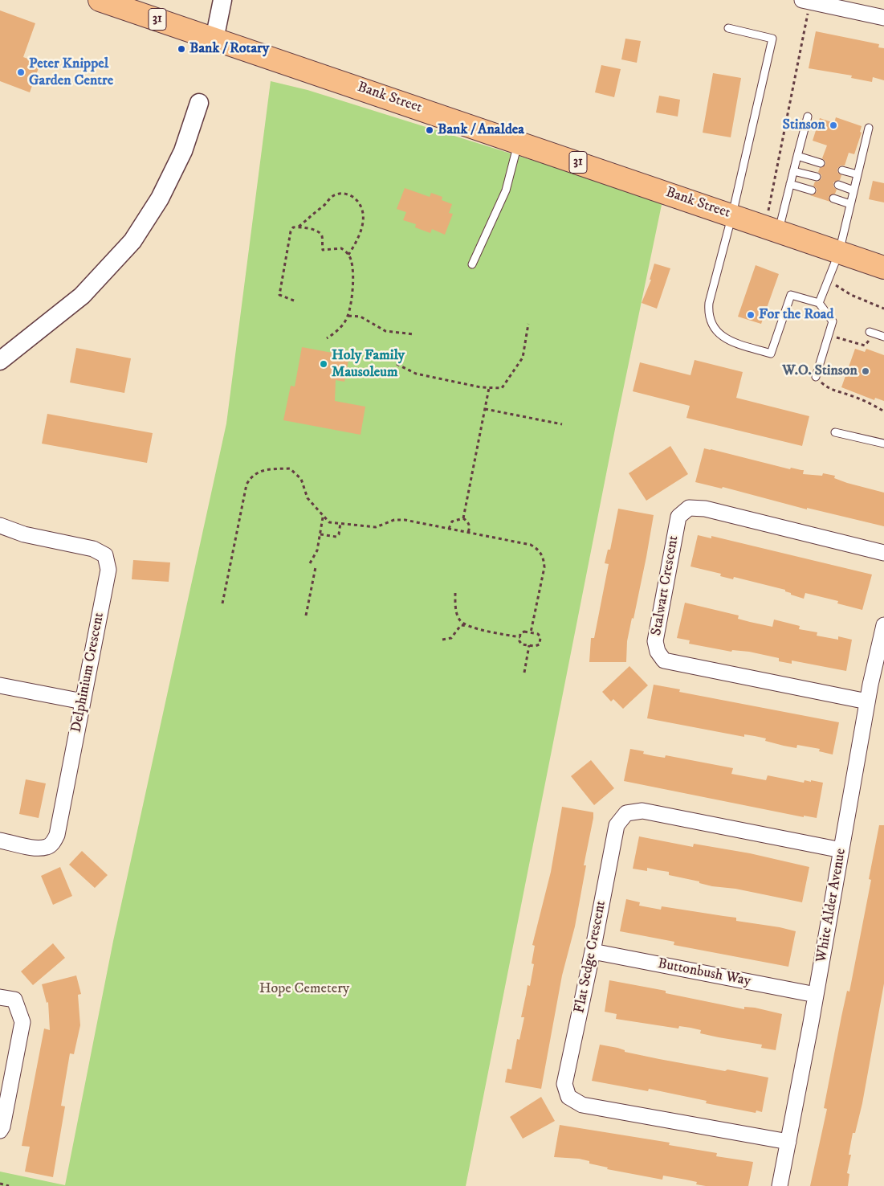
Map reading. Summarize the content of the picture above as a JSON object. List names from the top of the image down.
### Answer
{
  "streets": {
    "main road": ["31", "Bank Street"],
    "street": [
      "Stalwart Crescent",
      "Delphinium Crescent",
      "White Alder Avenue",
      "Flat Sedge Crescent",
      "Buttonbush Way"
    ]
  },
  "crossings": [
    ["Stalwart Crescent", "White Alder Avenue"],
    ["White Alder Avenue", "Flat Sedge Crescent"],
    ["White Alder Avenue", "Buttonbush Way"],
    ["Flat Sedge Crescent", "Buttonbush Way"]
  ],
  "parks": ["Hope Cemetery"],
  "places": [
    "Bank / Rotary",
    "Peter Knippel Garden Centre",
    "Stinson",
    "Bank / Analdea",
    "For the Road",
    "Holy Family Mausoleum",
    "W.O. Stinson"
  ]
}
